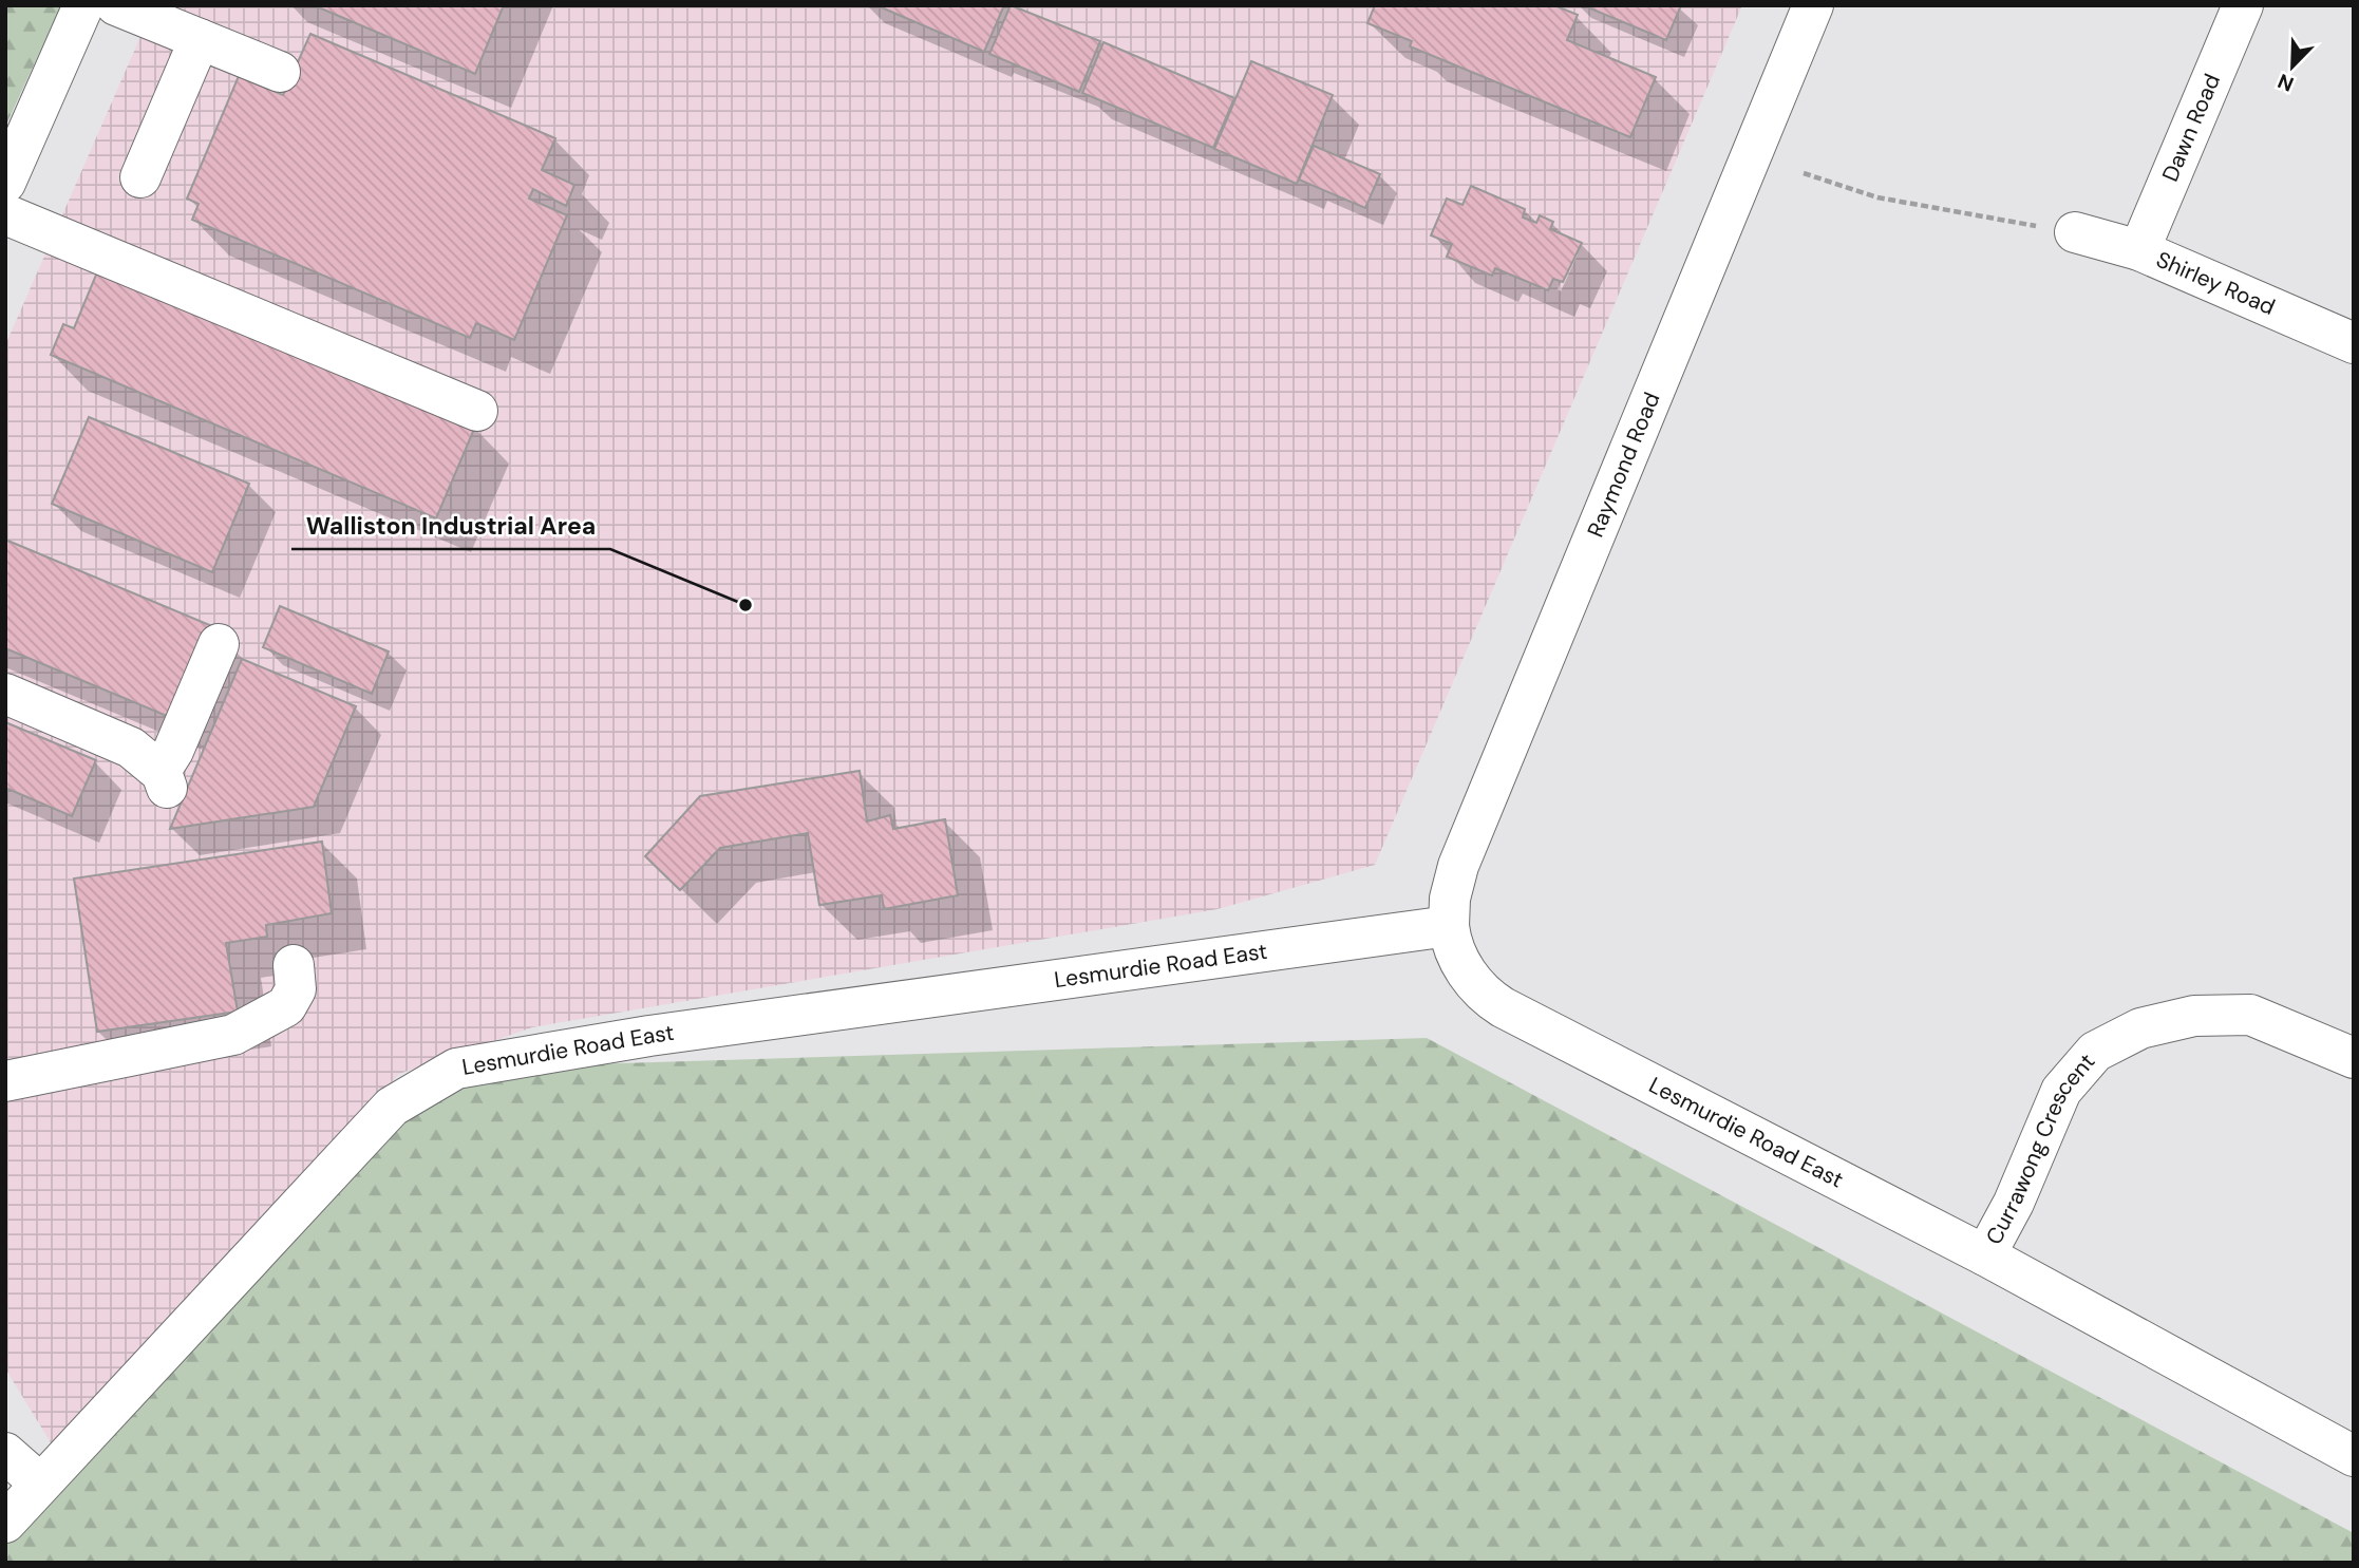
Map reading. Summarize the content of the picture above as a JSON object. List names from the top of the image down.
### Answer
{
  "streets": {
    "street": [
      "Dawn Road",
      "Shirley Road",
      "Raymond Road",
      "Lesmurdie Road East",
      "Currawong Crescent"
    ]
  },
  "crossings": [
    ["Dawn Road", "Shirley Road"],
    ["Raymond Road", "Lesmurdie Road East"],
    ["Lesmurdie Road East", "Currawong Crescent"]
  ],
  "places": ["Walliston Industrial Area"],
  "north": "bottom left"
}
